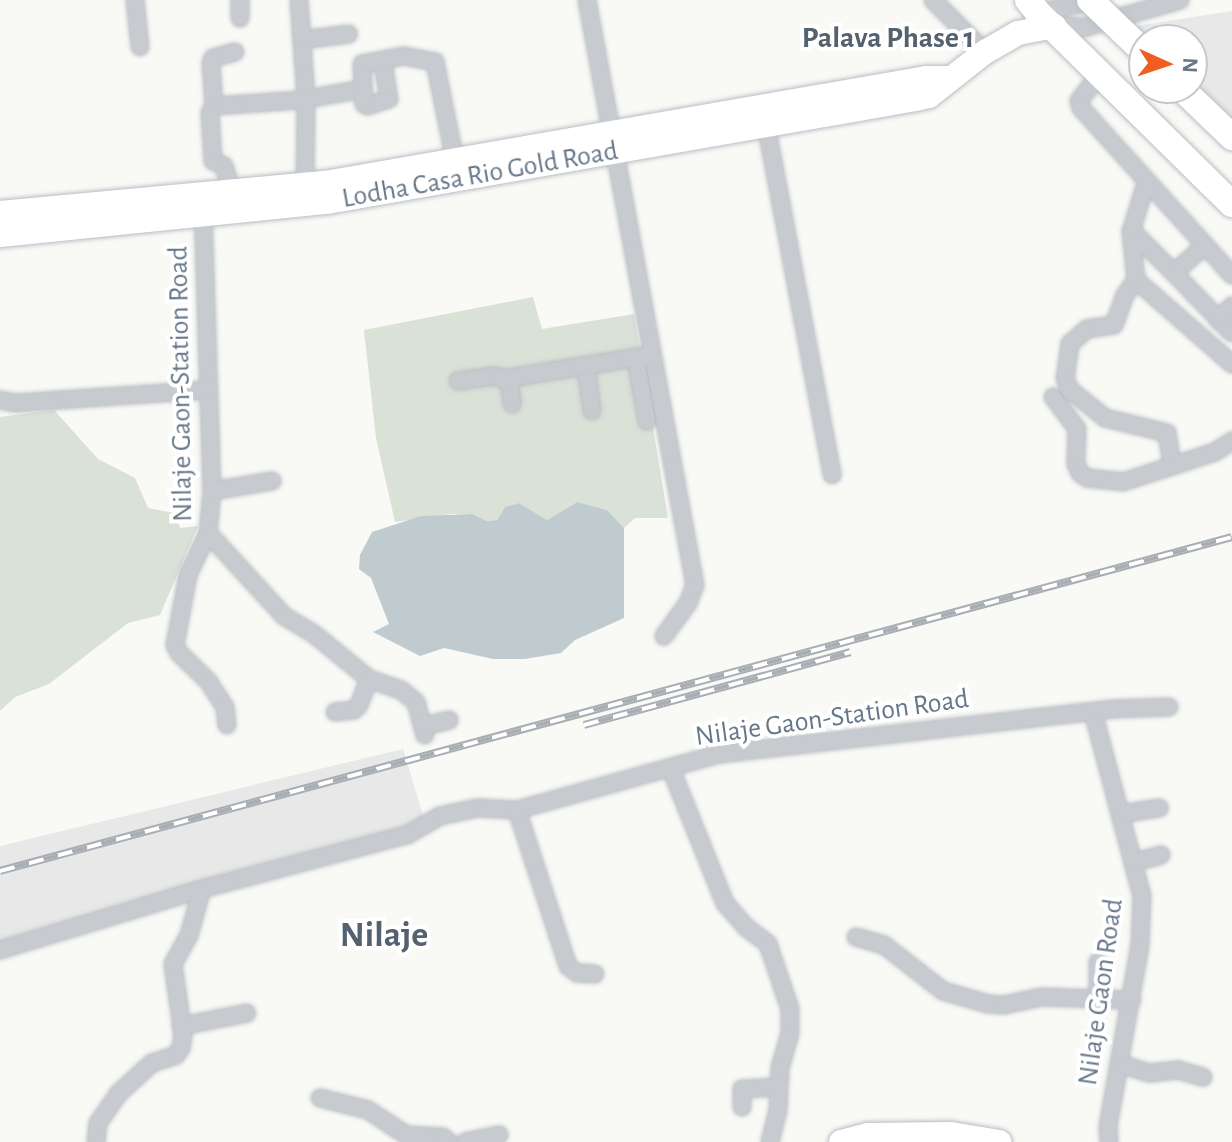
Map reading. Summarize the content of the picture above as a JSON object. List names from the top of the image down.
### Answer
{
  "streets": {
    "street": ["Lodha Casa Rio Gold Road", "Nilaje Gaon-Station Road", "Nilaje Gaon Road"]
  },
  "crossings": [
    ["Lodha Casa Rio Gold Road", "Nilaje Gaon-Station Road"],
    ["Nilaje Gaon-Station Road", "Nilaje Gaon Road"]
  ],
  "districts": ["Palava Phase 1", "Nilaje"],
  "north": "right"
}
